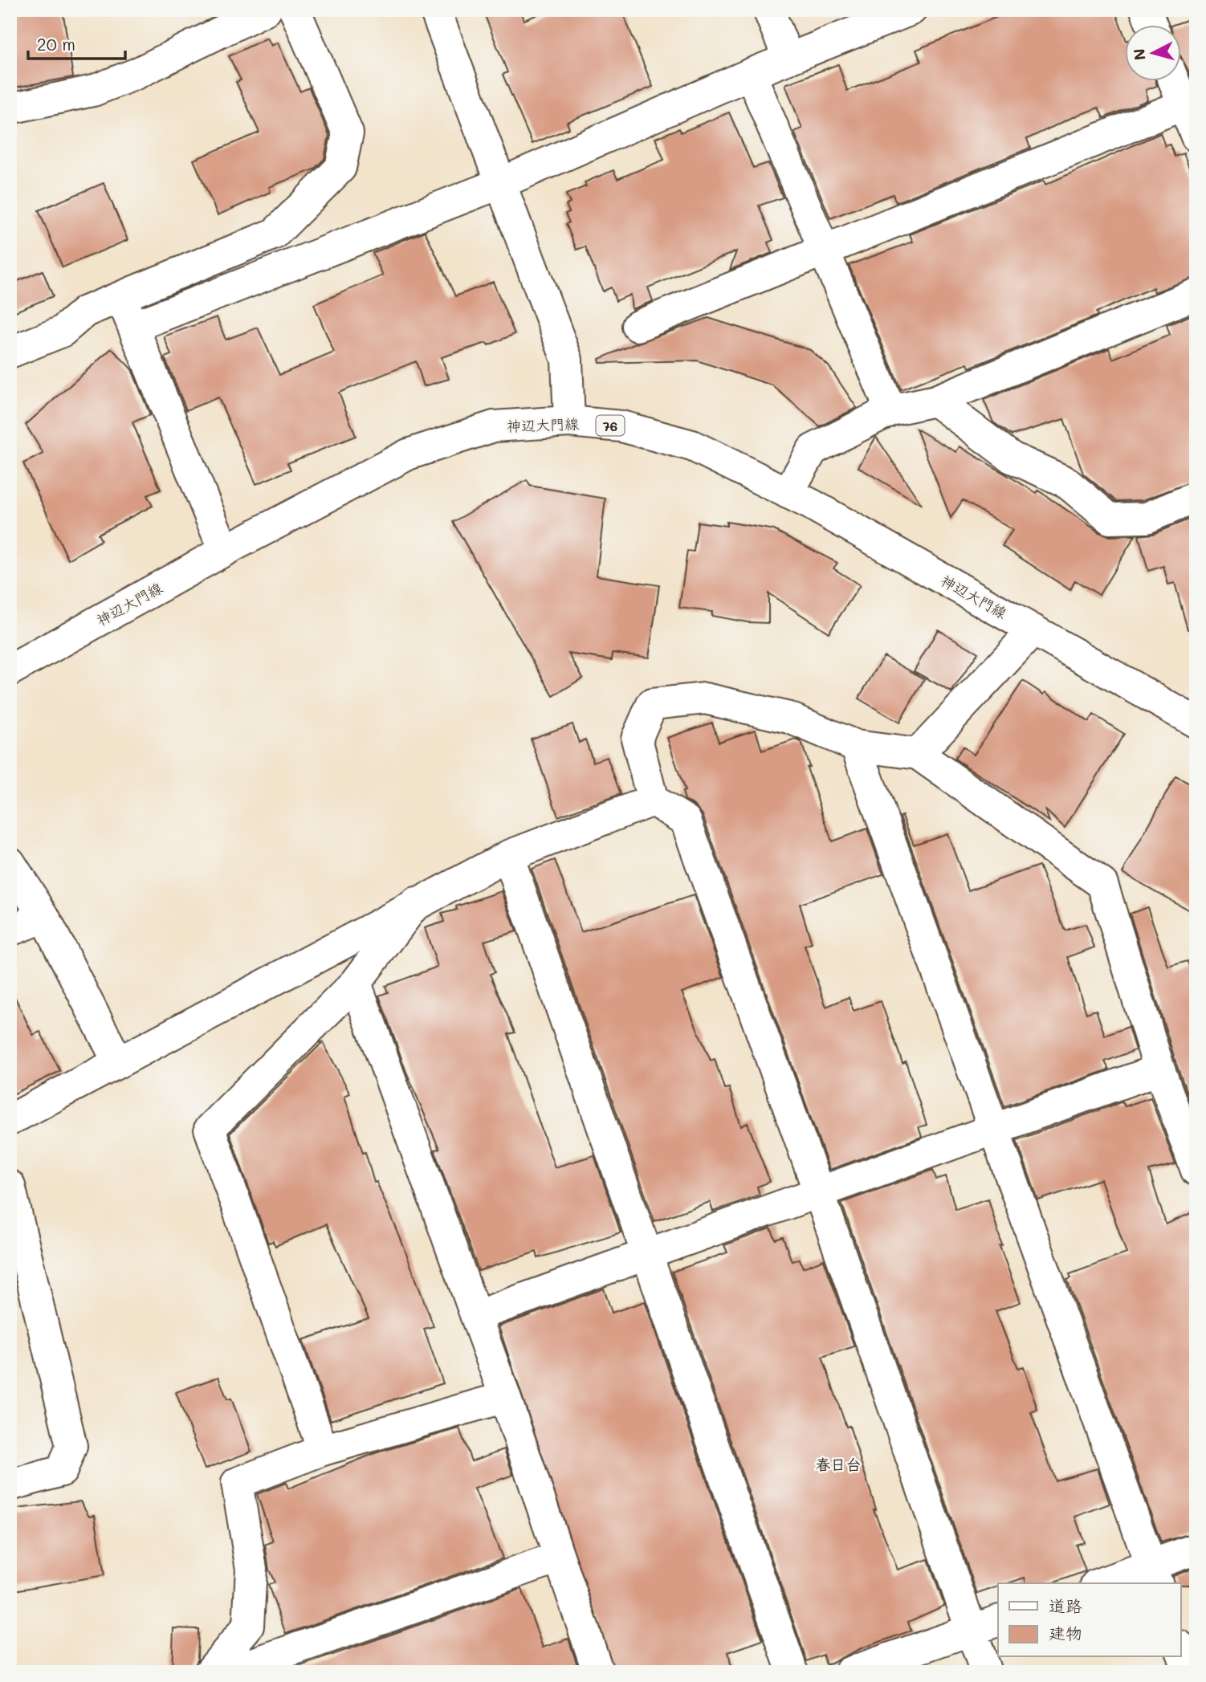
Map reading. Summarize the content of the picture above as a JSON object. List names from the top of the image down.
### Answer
{
  "streets": {
    "street": ["神辺大門線", "76"]
  },
  "districts": ["春日台"],
  "legend": ["道路", "建物"],
  "scale_bar": "20 m",
  "north": "left"
}
